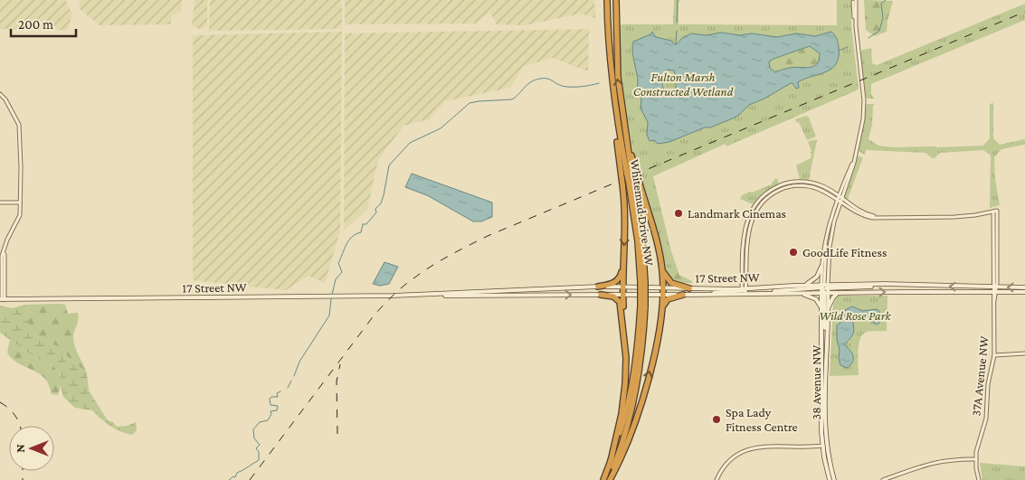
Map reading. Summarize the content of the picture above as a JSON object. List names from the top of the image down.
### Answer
{
  "streets": {
    "highway": ["Whitemud Drive NW"],
    "main road": ["17 Street NW", "38 Avenue NW"],
    "street": ["37A Avenue NW"]
  },
  "crossings": [
    ["17 Street NW", "37A Avenue NW"],
    ["17 Street NW", "38 Avenue NW"]
  ],
  "parks": ["Fulton Marsh Constructed Wetland", "Wild Rose Park"],
  "places": ["Landmark Cinemas", "GoodLife Fitness", "Spa Lady Fitness Centre"],
  "scale_bar": "200 m",
  "north": "left"
}
